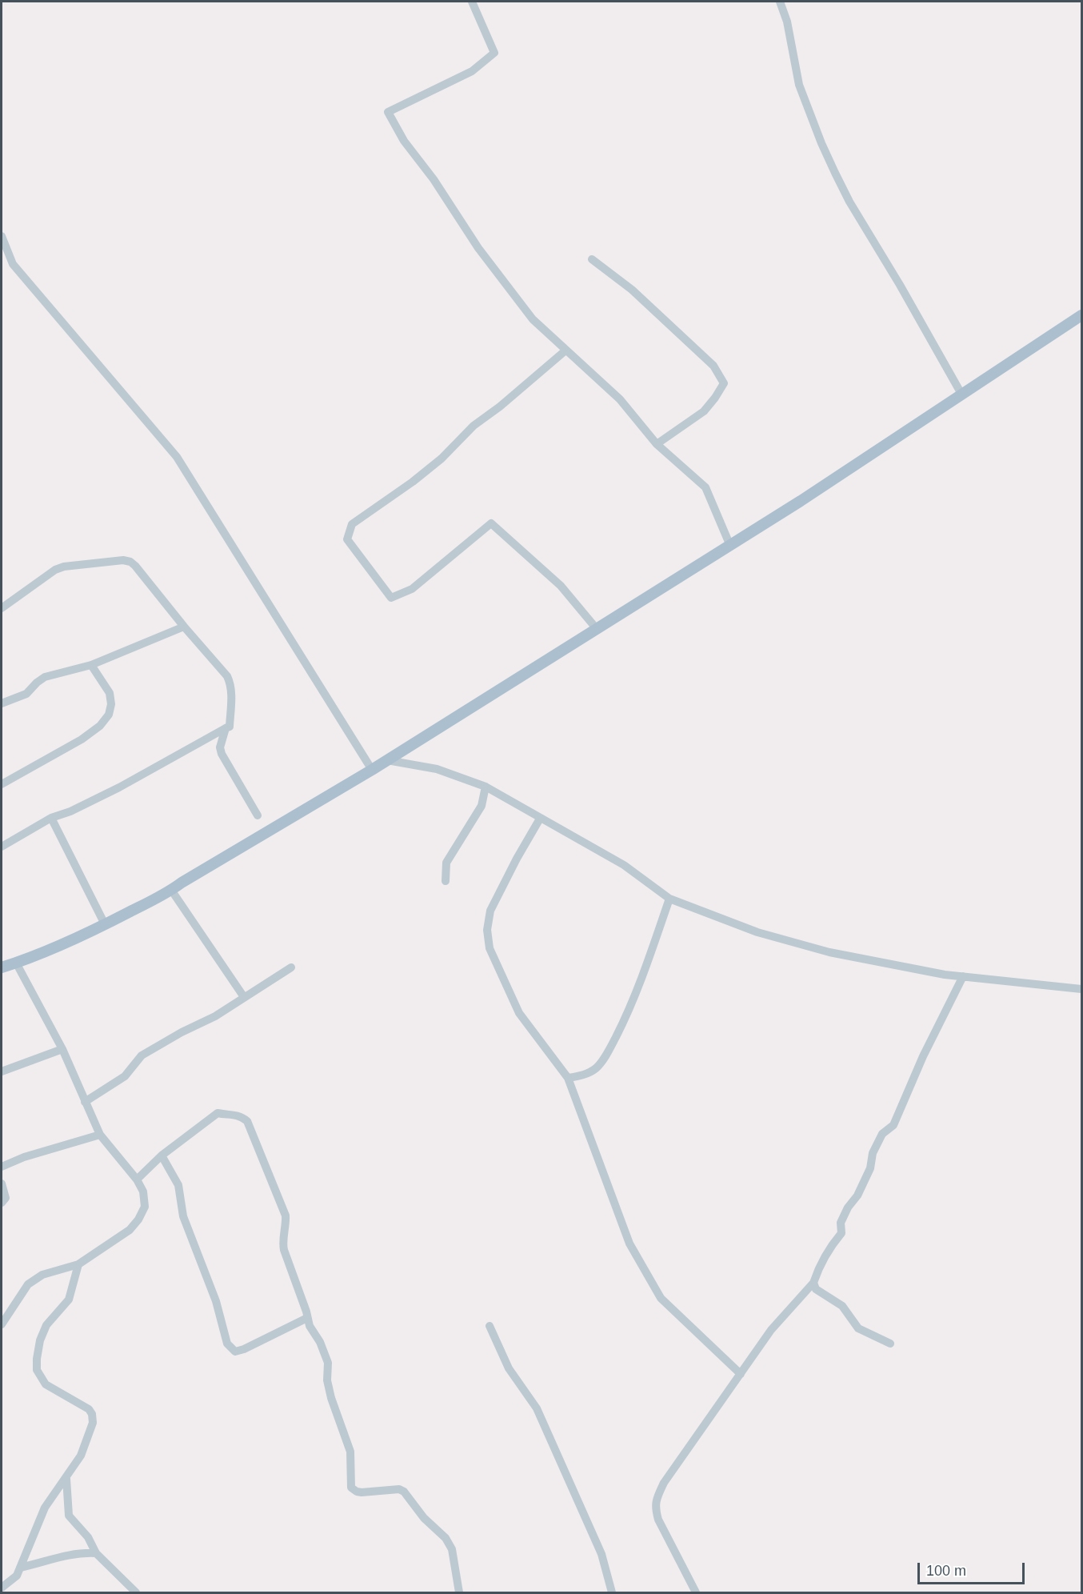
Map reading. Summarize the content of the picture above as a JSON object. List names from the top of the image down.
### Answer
{
  "scale_bar": "100 m"
}
